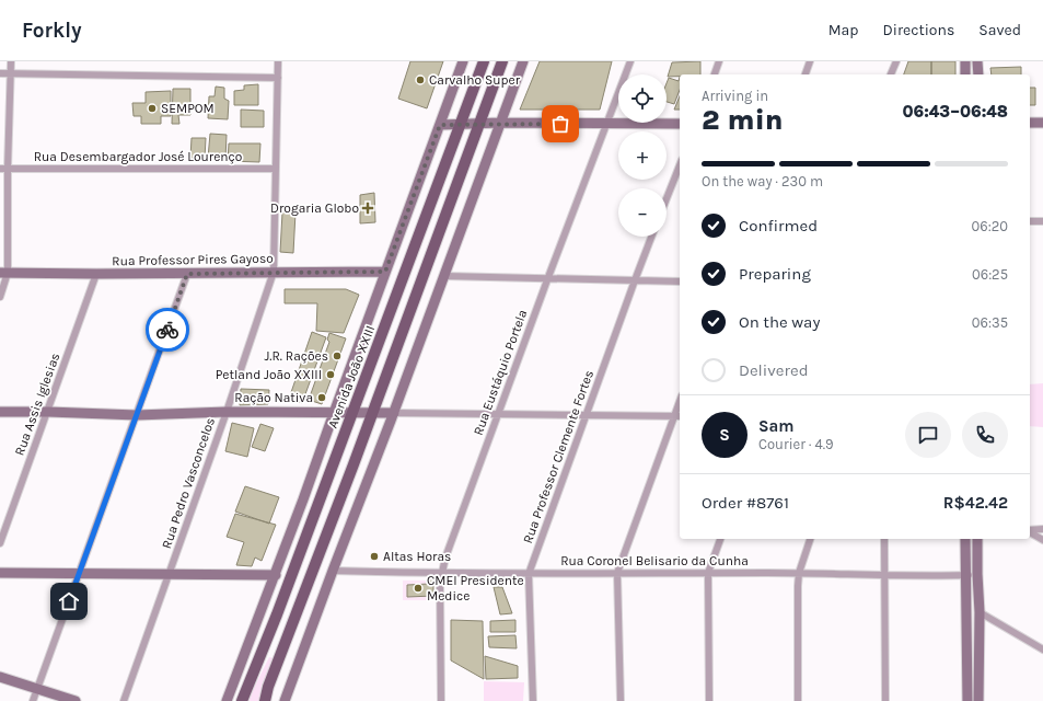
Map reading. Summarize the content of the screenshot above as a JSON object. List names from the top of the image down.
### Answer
{
  "streets": {
    "main road": ["Avenida João XXIII"],
    "street": [
      "Rua Desembargador José Lourenço",
      "Rua Professor Pires Gayoso",
      "Rua Eustáquio Portela",
      "Rua Assis Iglesias",
      "Rua Professor Clemente Fortes",
      "Rua Pedro Vasconcelos",
      "Rua Coronel Belisario da Cunha"
    ]
  },
  "crossings": [
    ["Rua Desembargador José Lourenço", "Rua Pedro Vasconcelos"],
    ["Rua Professor Pires Gayoso", "Avenida João XXIII"],
    ["Rua Professor Pires Gayoso", "Rua Assis Iglesias"],
    ["Rua Professor Pires Gayoso", "Rua Pedro Vasconcelos"],
    ["Rua Eustáquio Portela", "Rua Coronel Belisario da Cunha"],
    ["Rua Professor Clemente Fortes", "Rua Coronel Belisario da Cunha"]
  ],
  "places": {
    "other": [
      "Carvalho Super",
      "SEMPOM",
      "J.R. Rações",
      "Petland João XXIII",
      "Ração Nativa",
      "Altas Horas",
      "CMEI Presidente Medice"
    ],
    "health": ["Drogaria Globo"]
  },
  "page": {
    "header": "Forkly",
    "nav": ["Map", "Directions", "Saved"],
    "map_buttons": ["+", "−"],
    "heading": ["2 min", "Arriving in", "06:43–06:48"],
    "panel": [
      "Sam",
      "Courier · 4.9",
      "Order #8761",
      "R$42.42"
    ],
    "bar": "On the way · 230 m",
    "list": [
      ["Confirmed", "06:20"],
      ["Preparing", "06:25"],
      ["On the way", "06:35"],
      "Delivered"
    ],
    "round": "S"
  }
}
